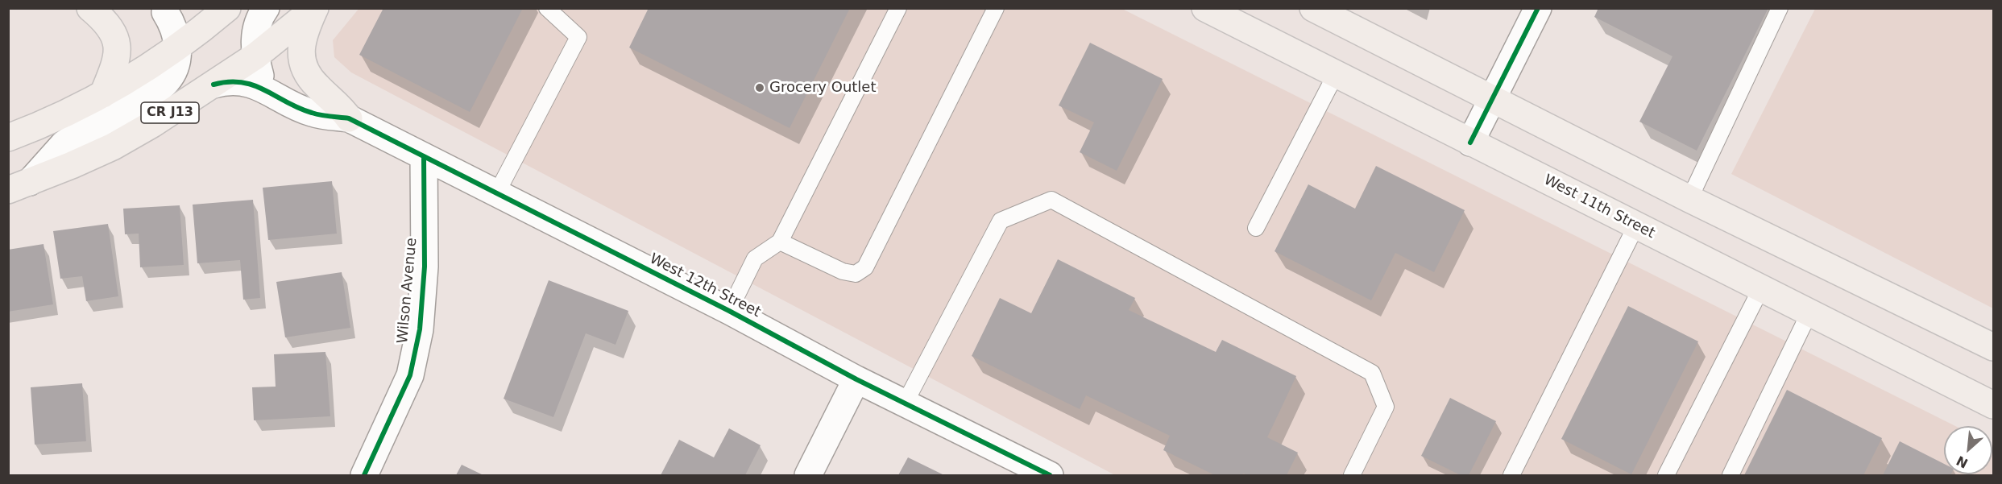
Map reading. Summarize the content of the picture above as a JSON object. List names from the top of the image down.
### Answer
{
  "streets": {
    "main road": ["CR J13", "West 11th Street"],
    "street": ["West 12th Street", "Wilson Avenue"]
  },
  "crossings": [
    ["CR J13", "West 12th Street"],
    ["West 12th Street", "Wilson Avenue"]
  ],
  "places": ["Grocery Outlet"],
  "north": "bottom left"
}
